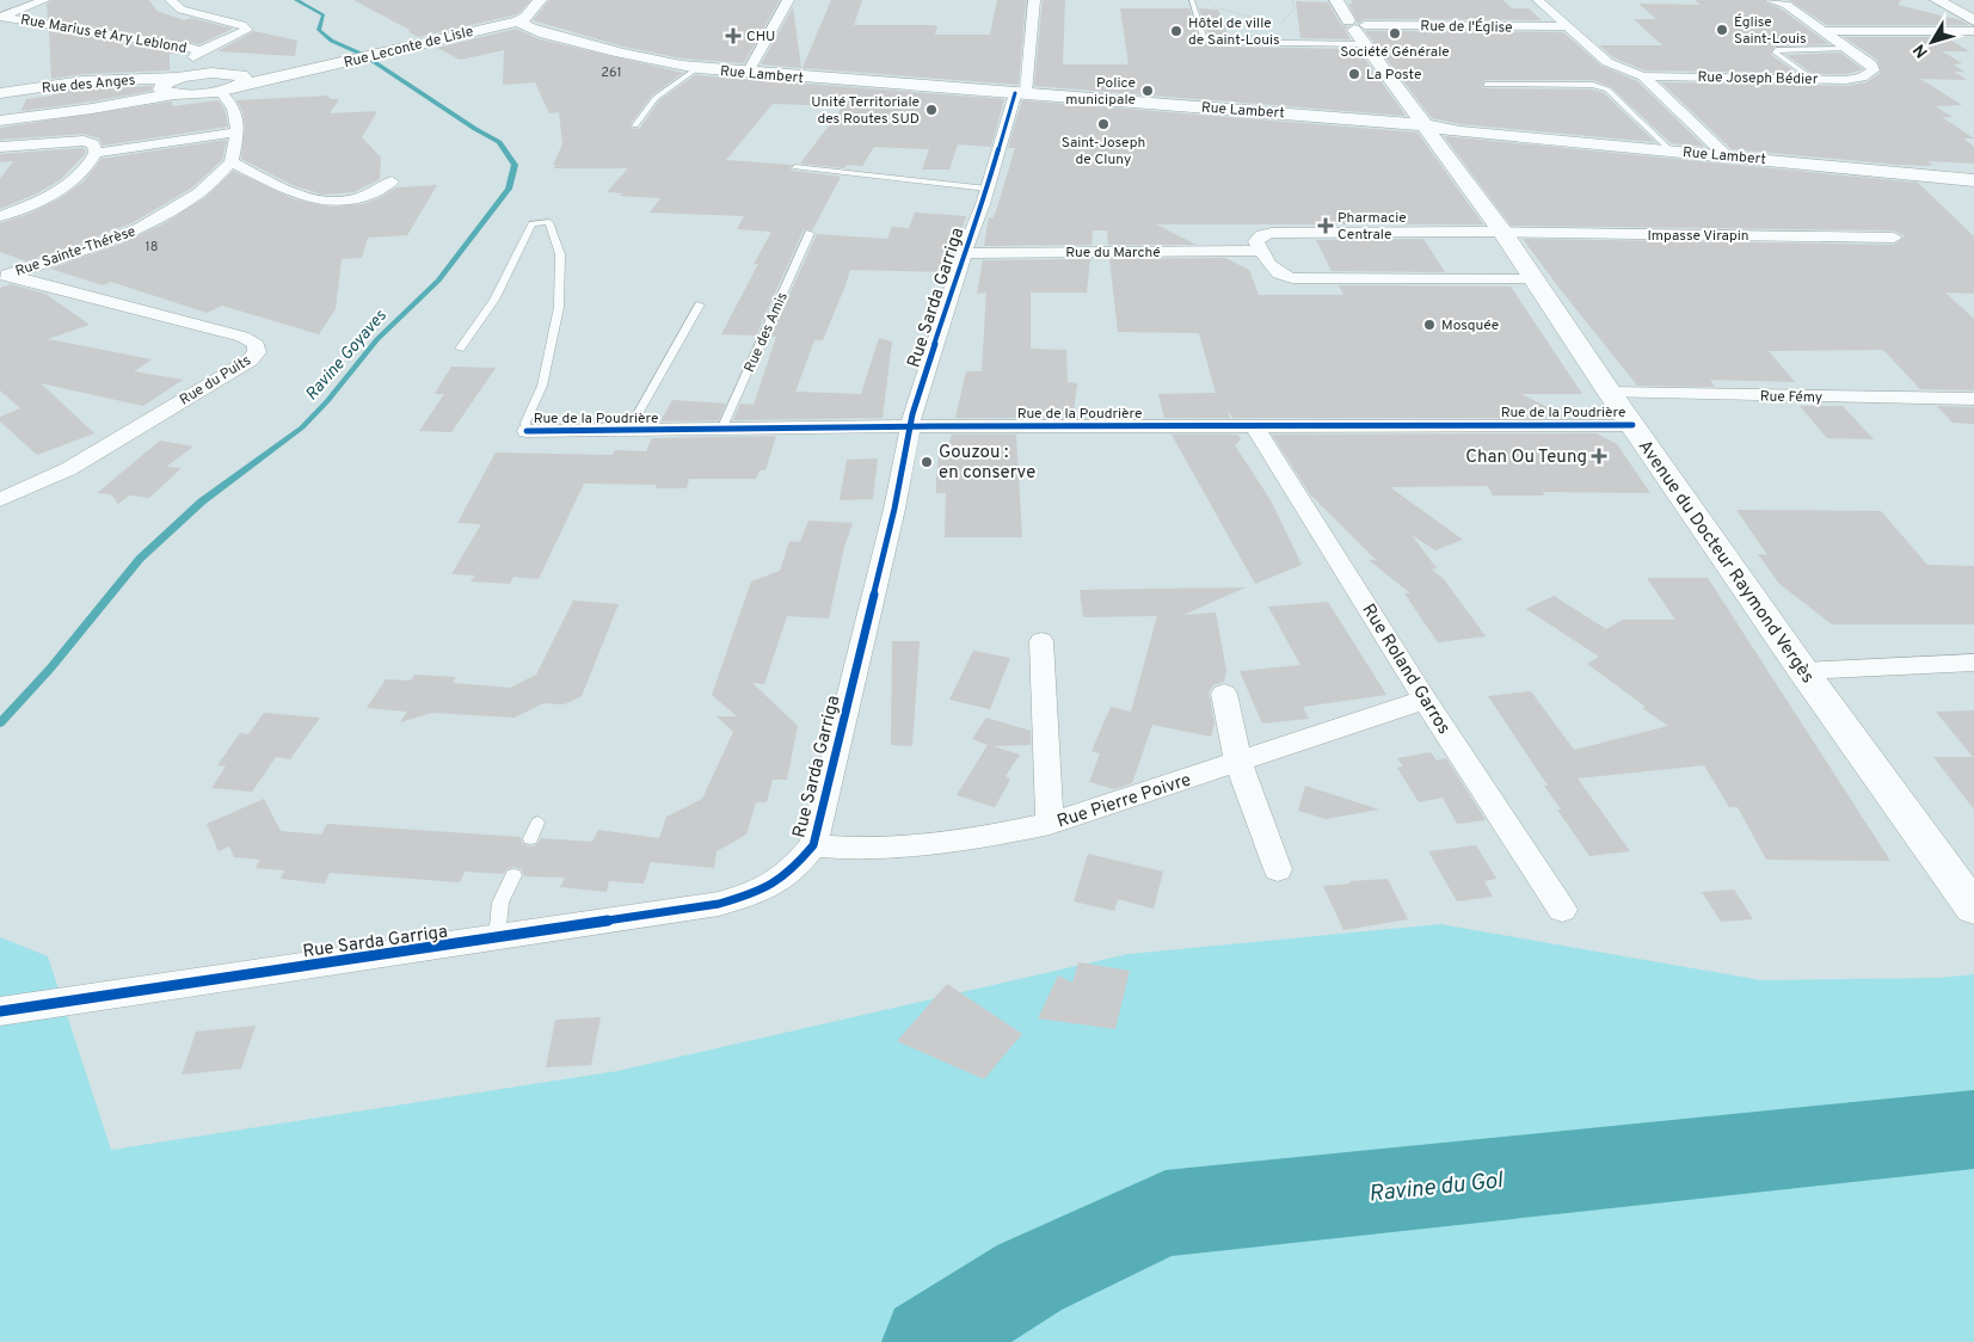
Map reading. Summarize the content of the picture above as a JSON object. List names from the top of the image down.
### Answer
{
  "streets": {
    "main road": [
      "Rue Leconte de Lisle",
      "Rue Lambert",
      "Rue des Anges",
      "Avenue du Docteur Raymond Vergès"
    ],
    "street": [
      "Rue de l'Église",
      "Rue Marius et Ary Leblond",
      "Rue Joseph Bédier",
      "Impasse Virapin",
      "Rue Sainte-Thérèse",
      "Rue du Marché",
      "Rue Sarda Garriga",
      "Rue du Puits",
      "Rue Fémy",
      "Rue de la Poudrière",
      "Rue Roland Garros",
      "Rue Pierre Poivre"
    ],
    "lane": ["Rue des Amis"]
  },
  "crossings": [
    ["Rue de l'Église", "Rue Joseph Bédier"],
    ["Rue Marius et Ary Leblond", "Rue des Anges"],
    ["Rue Leconte de Lisle", "Rue Lambert"],
    ["Rue Leconte de Lisle", "Rue des Anges"],
    ["Rue Lambert", "Rue Sarda Garriga"],
    ["Rue Lambert", "Avenue du Docteur Raymond Vergès"],
    ["Impasse Virapin", "Avenue du Docteur Raymond Vergès"],
    ["Rue Sainte-Thérèse", "Rue du Puits"],
    ["Rue du Marché", "Rue Sarda Garriga"],
    ["Rue Sarda Garriga", "Rue de la Poudrière"],
    ["Rue Sarda Garriga", "Rue Pierre Poivre"],
    ["Rue des Amis", "Rue de la Poudrière"],
    ["Rue Fémy", "Avenue du Docteur Raymond Vergès"],
    ["Rue de la Poudrière", "Avenue du Docteur Raymond Vergès"],
    ["Rue de la Poudrière", "Rue Roland Garros"],
    ["Rue Roland Garros", "Rue Pierre Poivre"]
  ],
  "water": ["Ravine Goyaves", "Ravine du Gol"],
  "places": {
    "other": [
      "Église Saint-Louis",
      "Hôtel de ville de Saint-Louis",
      "Société Générale",
      "La Poste",
      "Police municipale",
      "Unité Territoriale des Routes SUD",
      "Saint-Joseph de Cluny",
      "Mosquée",
      "Gouzou : en conserve"
    ],
    "health": ["CHU", "Pharmacie Centrale", "Chan Ou Teung"]
  },
  "house_numbers": ["261", "18"],
  "north": "bottom left"
}
